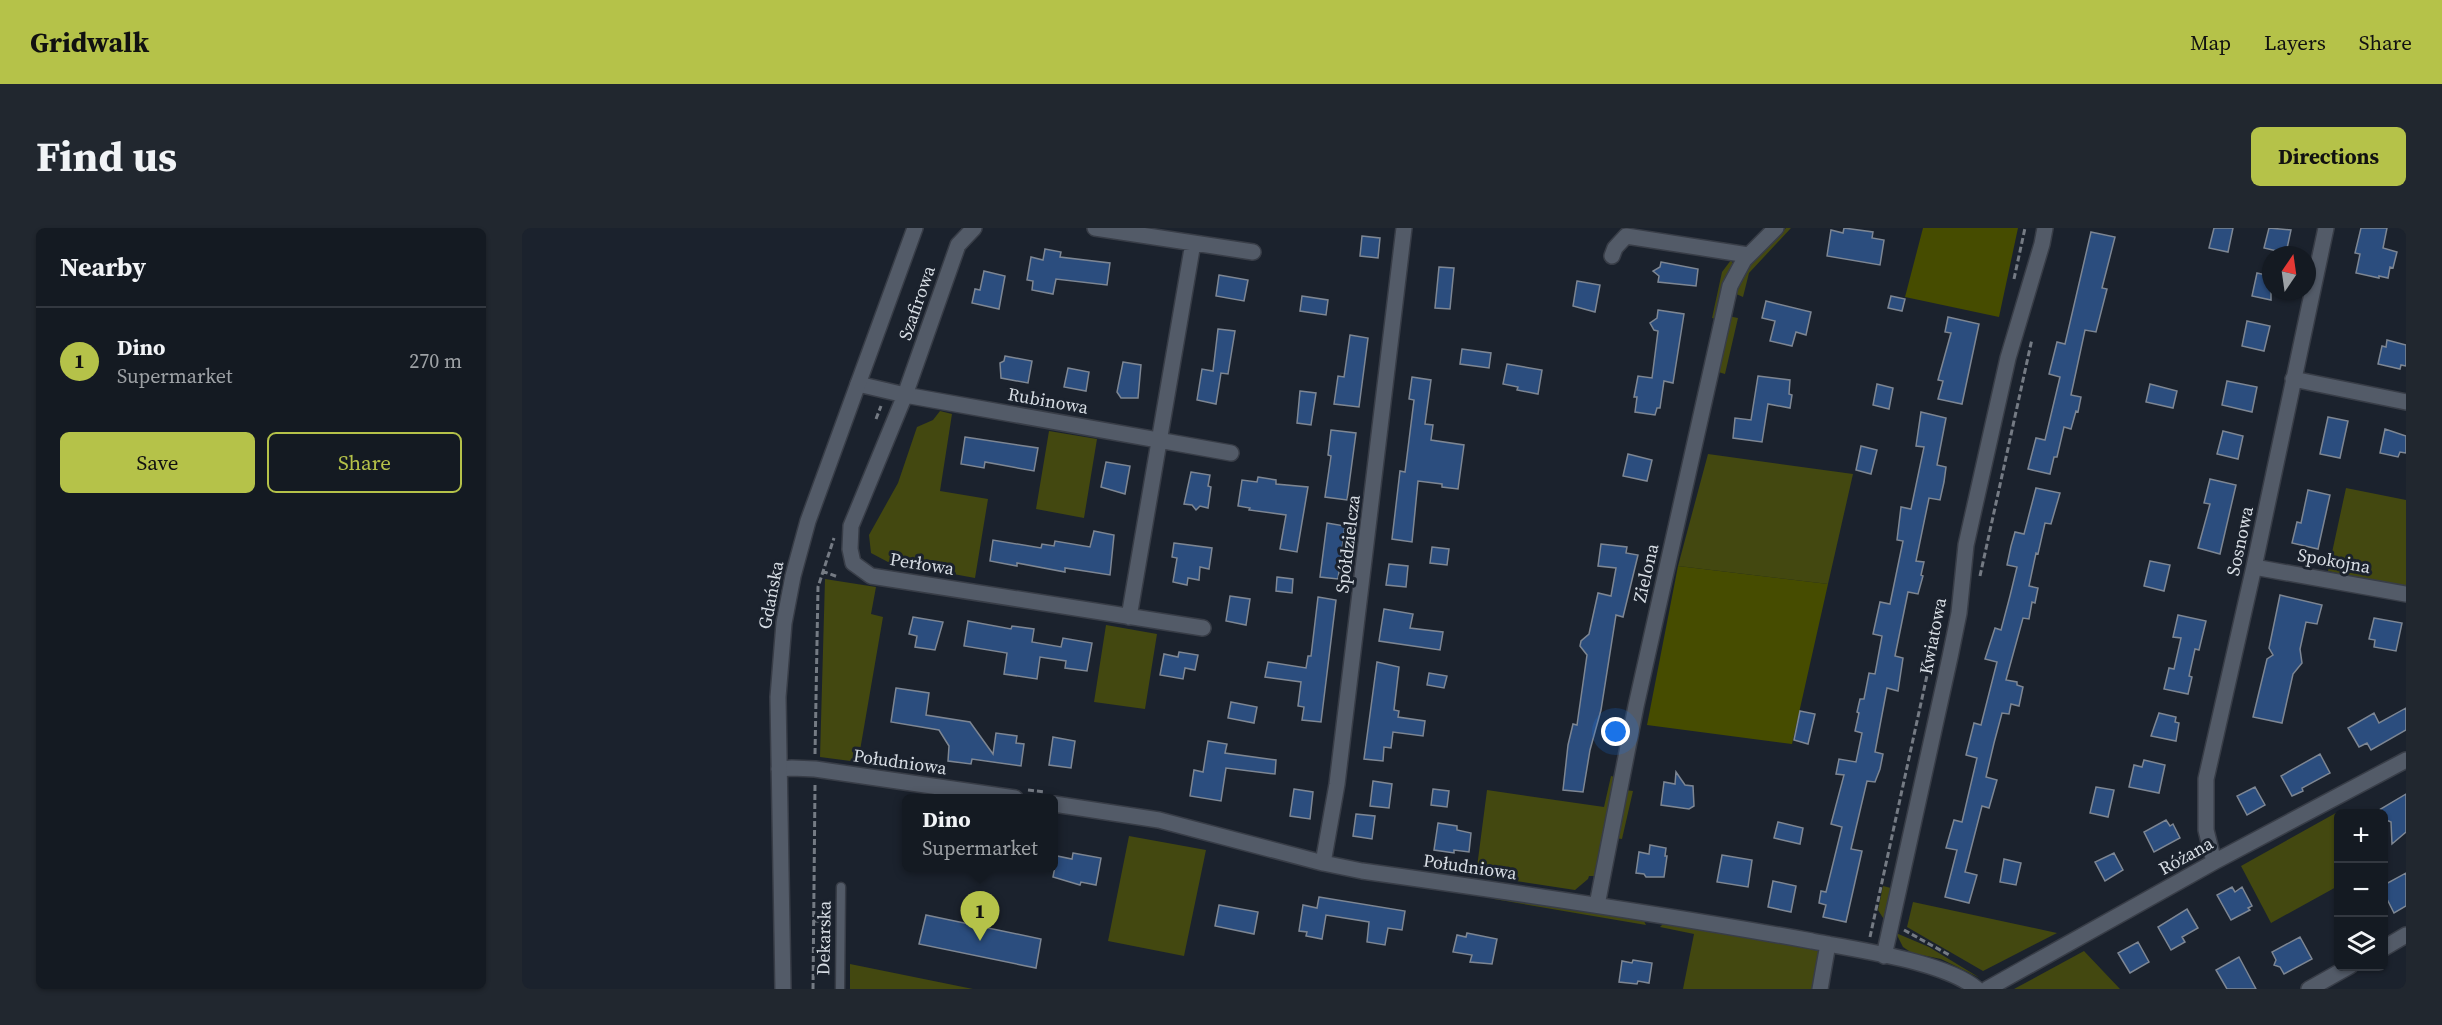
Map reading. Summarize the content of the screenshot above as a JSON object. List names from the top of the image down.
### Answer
{
  "streets": {
    "street": [
      "Szafirowa",
      "Rubinowa",
      "Sosnowa",
      "Spółdzielcza",
      "Spokojna",
      "Perłowa",
      "Zielona",
      "Gdańska",
      "Kwiatowa",
      "Południowa",
      "Różana"
    ],
    "lane": ["Dekarska"]
  },
  "crossings": [
    ["Szafirowa", "Rubinowa"],
    ["Szafirowa", "Perłowa"],
    ["Rubinowa", "Perłowa"],
    ["Rubinowa", "Gdańska"],
    ["Sosnowa", "Spokojna"],
    ["Sosnowa", "Różana"],
    ["Spółdzielcza", "Południowa"],
    ["Zielona", "Południowa"],
    ["Gdańska", "Południowa"],
    ["Kwiatowa", "Południowa"]
  ],
  "north": "top",
  "page": {
    "header": "Gridwalk",
    "nav": ["Map", "Layers", "Share"],
    "title": "Find us",
    "buttons": [
      "Directions",
      ["Save", "Share"]
    ],
    "heading": "Nearby",
    "list": [
      {
        "mark": "1",
        "name": "Dino",
        "note": "Supermarket",
        "value": "270 m"
      }
    ],
    "popup": ["Dino", "Supermarket"],
    "map_buttons": ["+", "−"],
    "pins": "1"
  }
}
